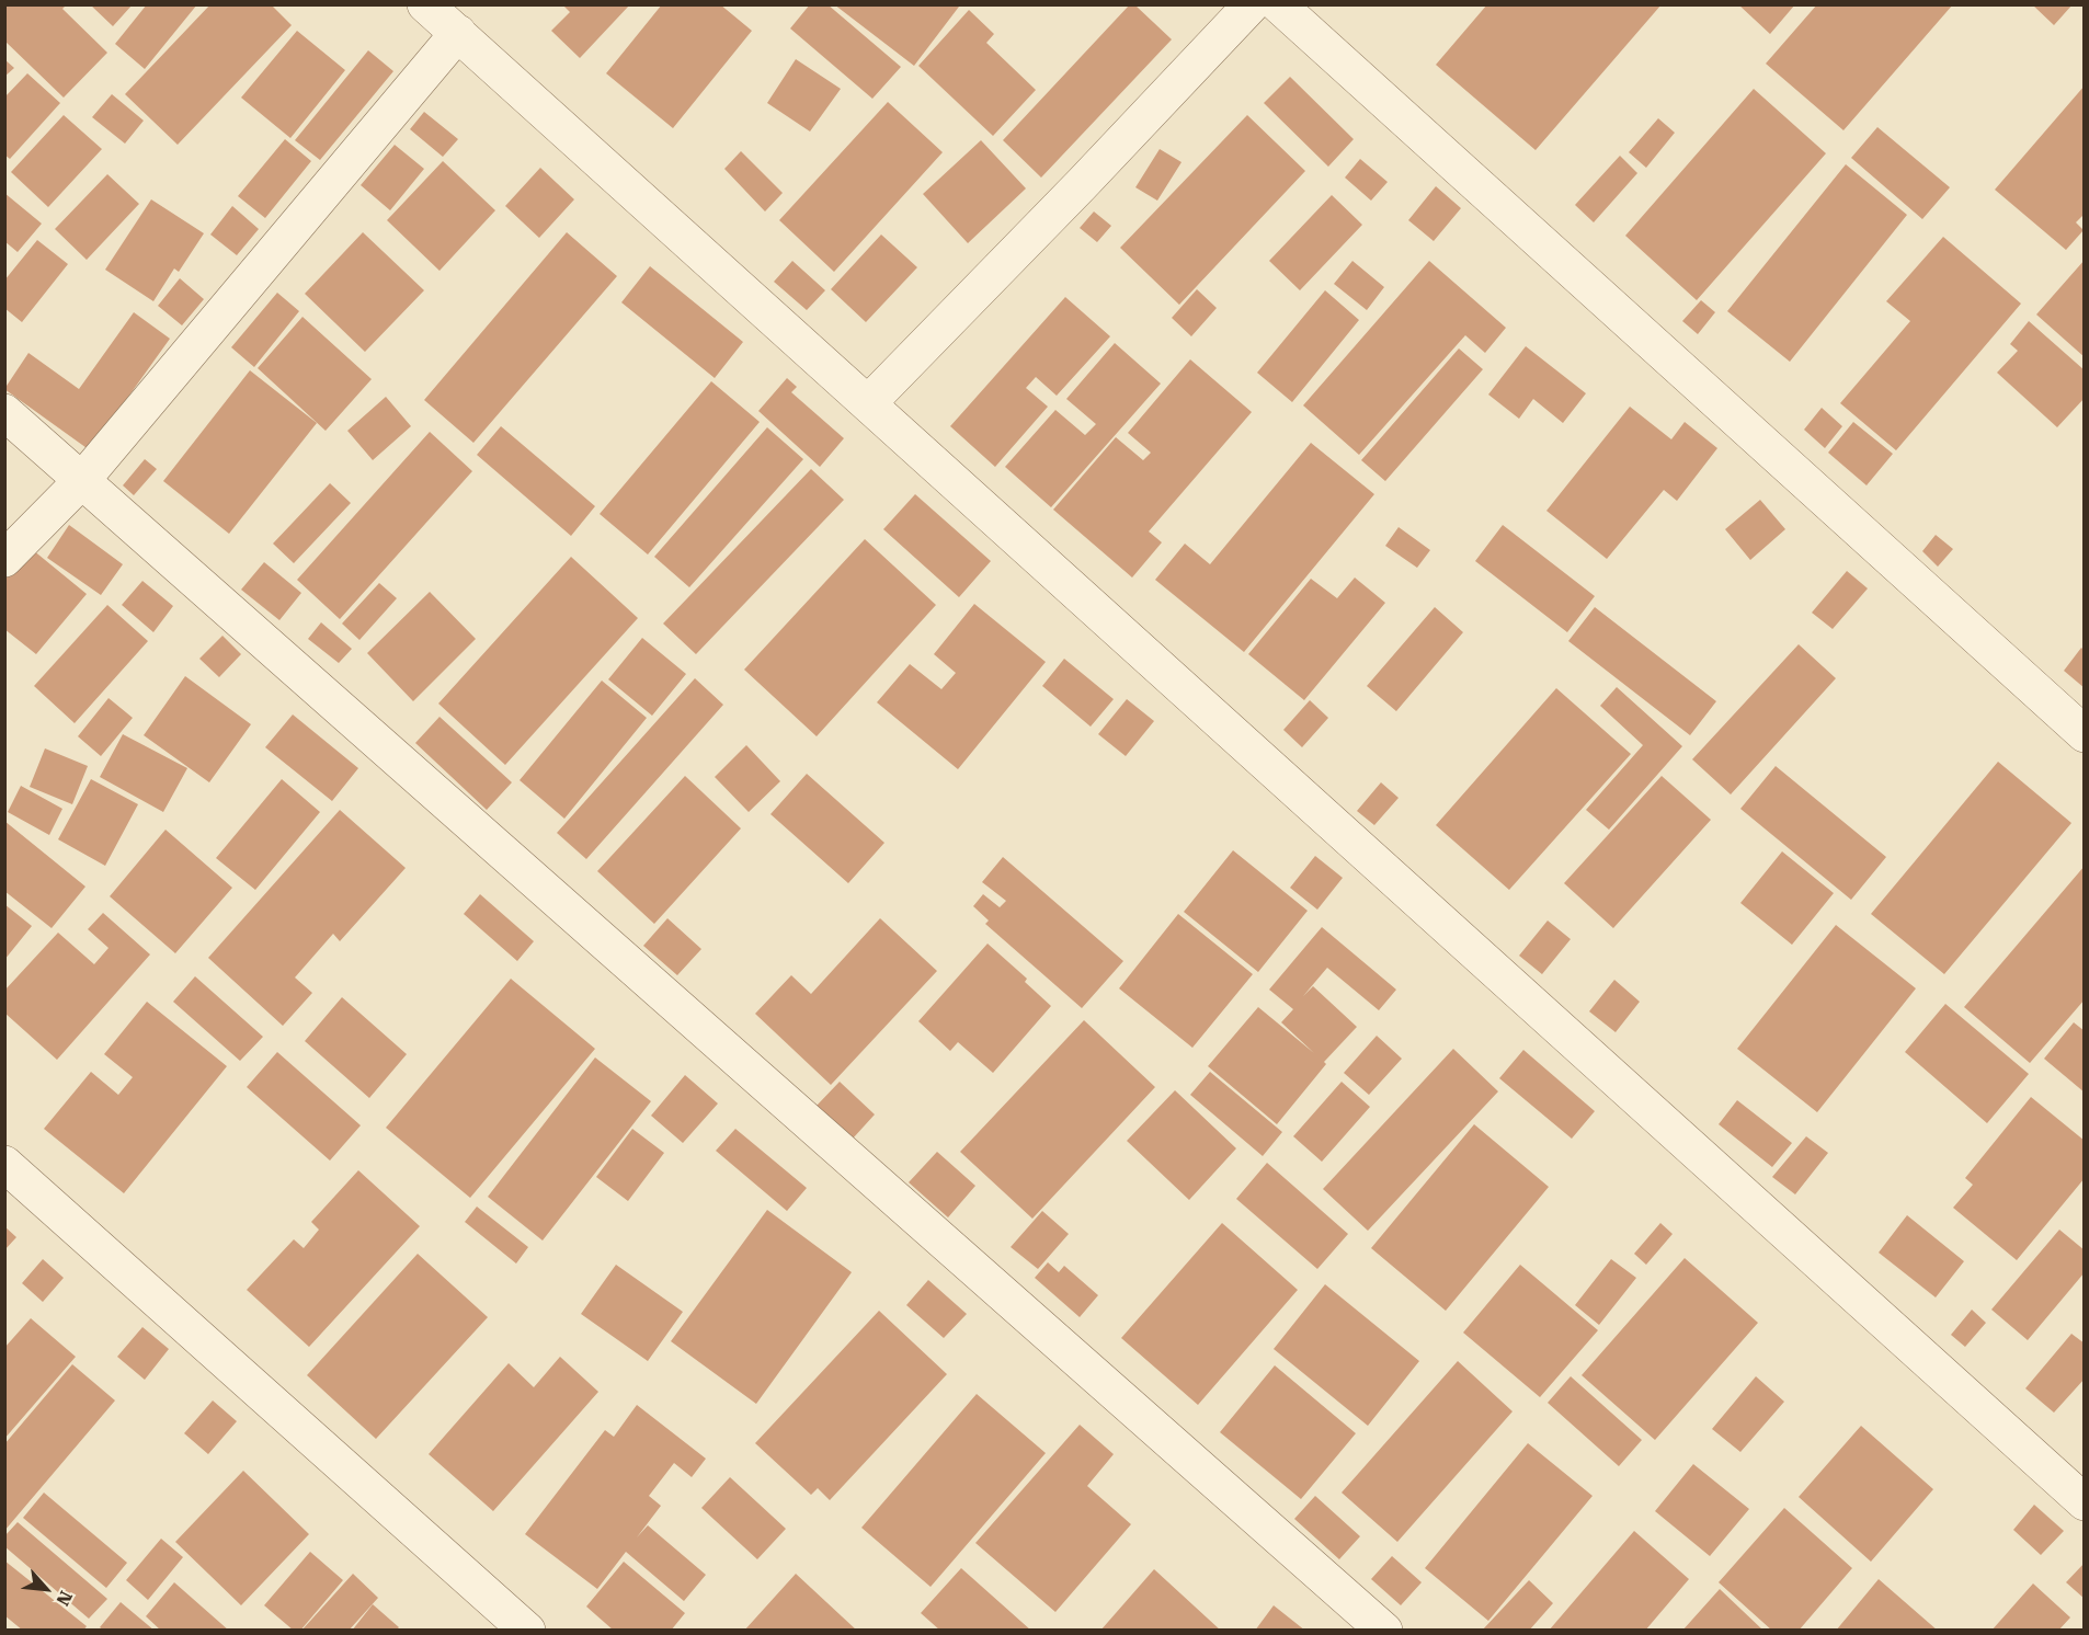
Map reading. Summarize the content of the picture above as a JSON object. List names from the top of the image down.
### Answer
{
  "north": "bottom right"
}
